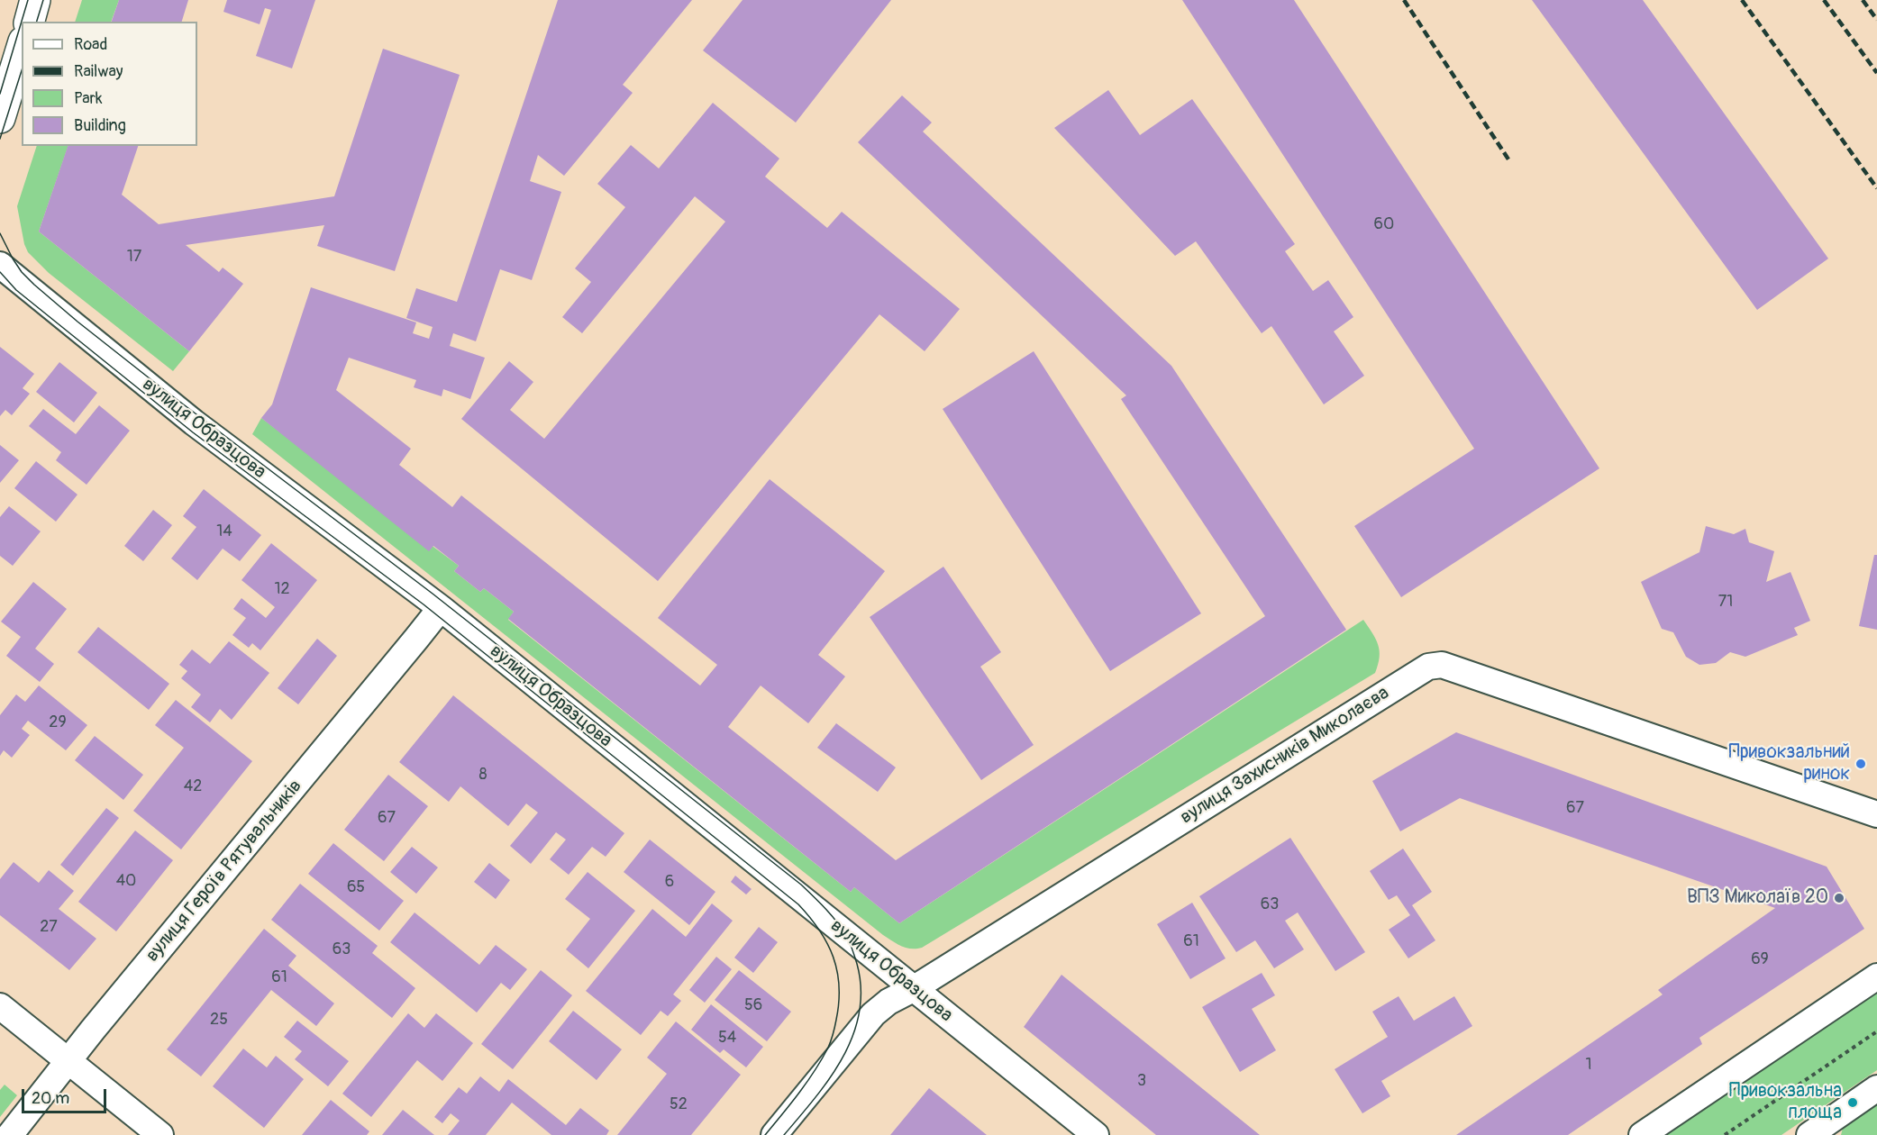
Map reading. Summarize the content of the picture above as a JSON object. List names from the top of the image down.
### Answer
{
  "streets": {
    "street": ["вулиця Образцова", "вулиця Захисників Миколаєва", "вулиця Героїв Рятувальників"]
  },
  "crossings": [
    ["вулиця Образцова", "вулиця Захисників Миколаєва"],
    ["вулиця Образцова", "вулиця Героїв Рятувальників"]
  ],
  "places": ["Привокзальний ринок", "ВПЗ Миколаїв 20", "Привокзальна площа"],
  "house_numbers": [
    "60",
    "17",
    "14",
    "12",
    "71",
    "29",
    "8",
    "42",
    "67",
    "67",
    "40",
    "6",
    "65",
    "63",
    "27",
    "61",
    "63",
    "69",
    "61",
    "56",
    "25",
    "54",
    "1",
    "3",
    "52"
  ],
  "legend": [
    "Road",
    "Railway",
    "Park",
    "Building"
  ],
  "scale_bar": "20 m"
}
